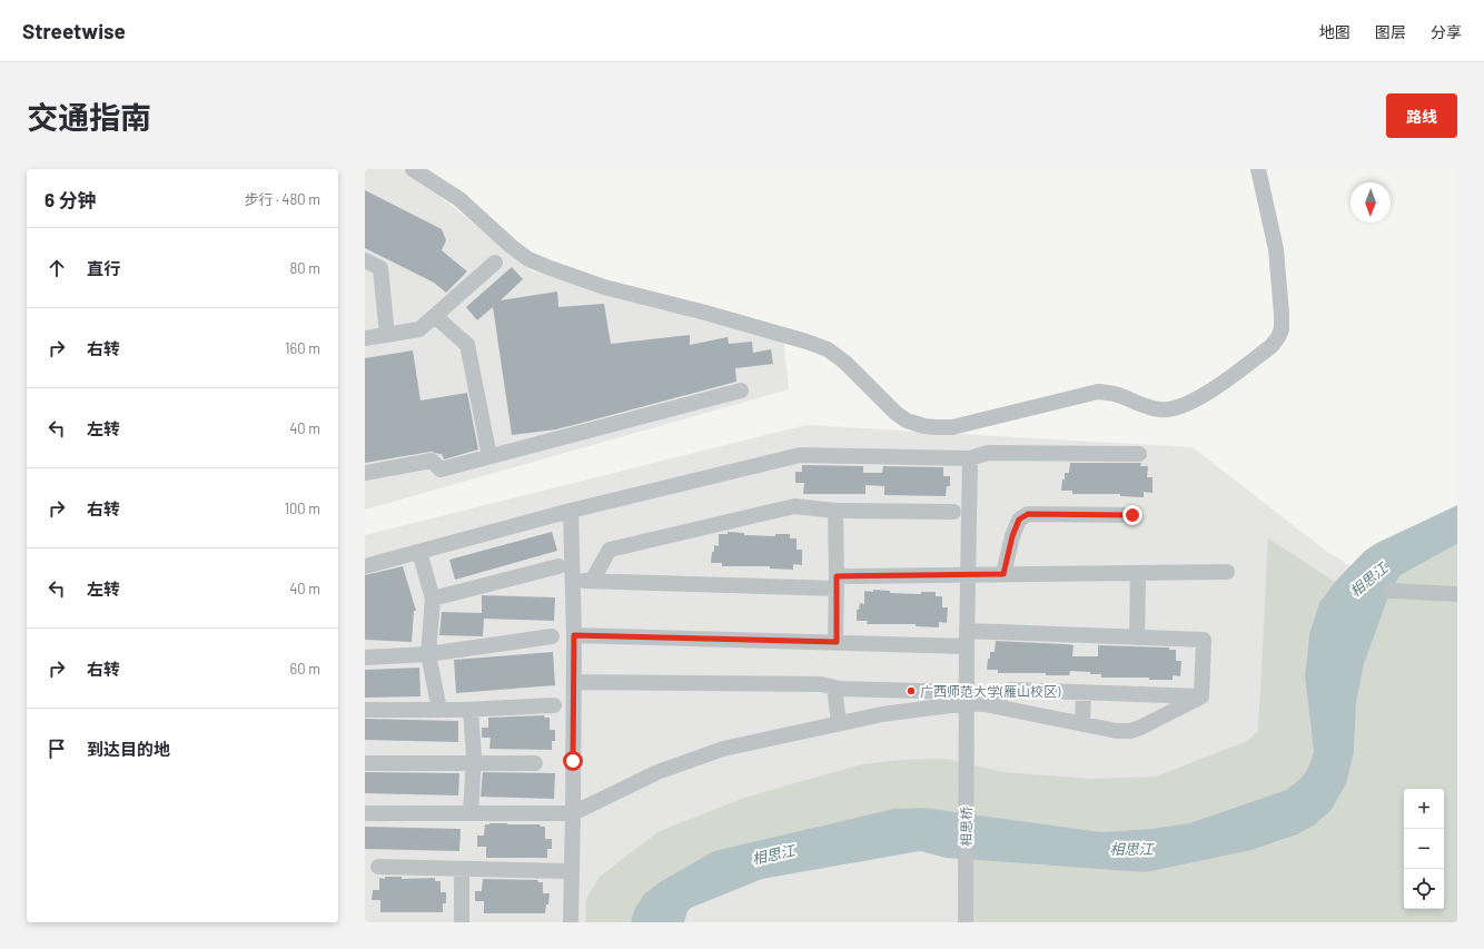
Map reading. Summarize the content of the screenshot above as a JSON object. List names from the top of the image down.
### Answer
{
  "streets": {
    "street": ["相思桥"]
  },
  "water": ["相思江"],
  "places": ["广西师范大学(雁山校区)"],
  "north": "bottom",
  "page": {
    "header": "Streetwise",
    "nav": ["地图", "图层", "分享"],
    "title": "交通指南",
    "buttons": "路线",
    "heading": ["6 分钟", "步行 · 480 m"],
    "list": [
      ["直行", "80 m"],
      ["右转", "160 m"],
      ["左转", "40 m"],
      ["右转", "100 m"],
      ["左转", "40 m"],
      ["右转", "60 m"],
      "到达目的地"
    ],
    "map_buttons": ["+", "−"]
  }
}
